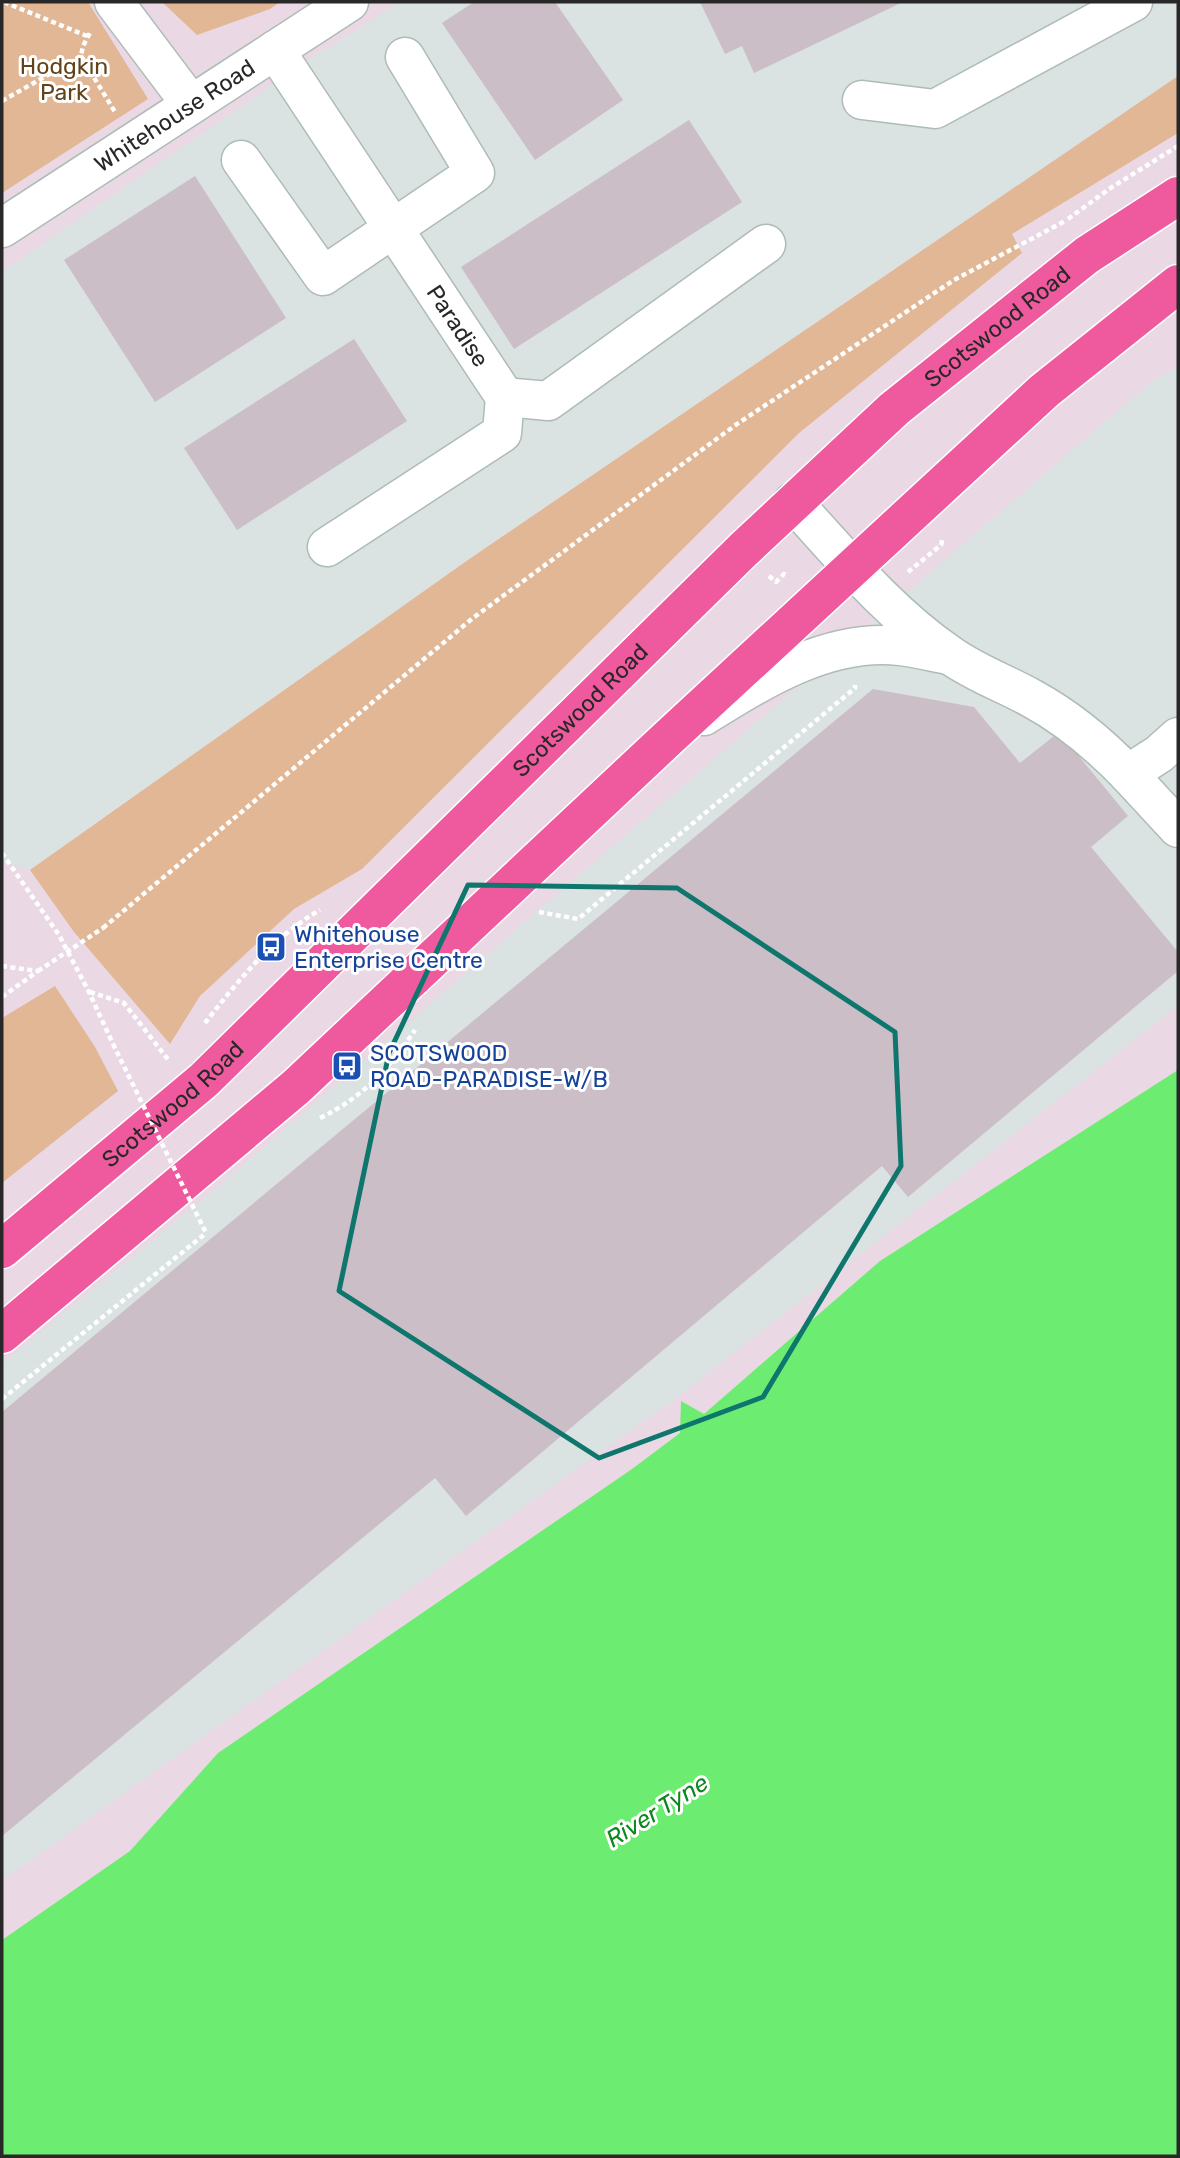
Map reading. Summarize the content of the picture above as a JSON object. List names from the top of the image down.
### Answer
{
  "streets": {
    "main road": ["Scotswood Road"],
    "street": ["Whitehouse Road", "Paradise"]
  },
  "crossings": [
    ["Whitehouse Road", "Paradise"]
  ],
  "water": ["River Tyne"],
  "parks": ["Hodgkin Park"],
  "places": {
    "bus stop": ["Whitehouse Enterprise Centre", "SCOTSWOOD ROAD-PARADISE-W/B"]
  }
}
